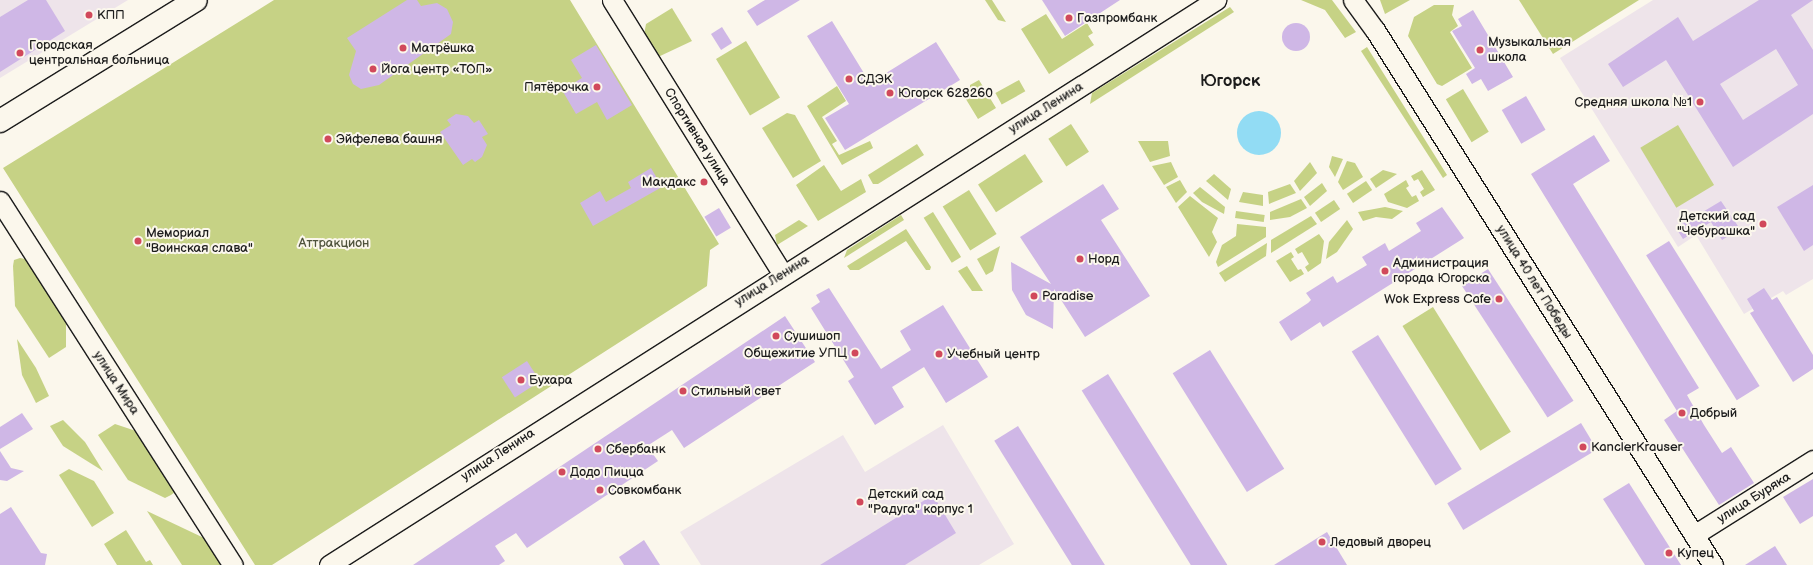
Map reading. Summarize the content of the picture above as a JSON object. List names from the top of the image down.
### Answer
{
  "streets": {
    "street": [
      "улица Ленина",
      "Спортивная улица",
      "улица 40 лет Победы",
      "улица Мира",
      "улица Буряка"
    ]
  },
  "crossings": [
    ["улица Ленина", "Спортивная улица"],
    ["улица 40 лет Победы", "улица Буряка"]
  ],
  "districts": ["Югорск"],
  "parks": ["Аттракцион"],
  "places": [
    "КПП",
    "Газпромбанк",
    "Матрёшка",
    "Музыкальная школа",
    "Городская центральная больница",
    "Йога центр «ТОП»",
    "СДЭК",
    "Пятёрочка",
    "Югорск 628260",
    "Средняя школа №1",
    "Эйфелева башня",
    "Макдакс",
    "Детский сад \"Чебурашка\"",
    "Мемориал \"Воинская слава\"",
    "Норд",
    "Администрация города Югорска",
    "Paradise",
    "Wok Express Cafe",
    "Сушишоп",
    "Общежитие УПЦ",
    "Учебный центр",
    "Бухара",
    "Стильный свет",
    "Добрый",
    "KanclerKrauser",
    "Сбербанк",
    "Додо Пицца",
    "Совкомбанк",
    "Детский сад \"Радуга\" корпус 1",
    "Ледовый дворец",
    "Купец"
  ]
}
